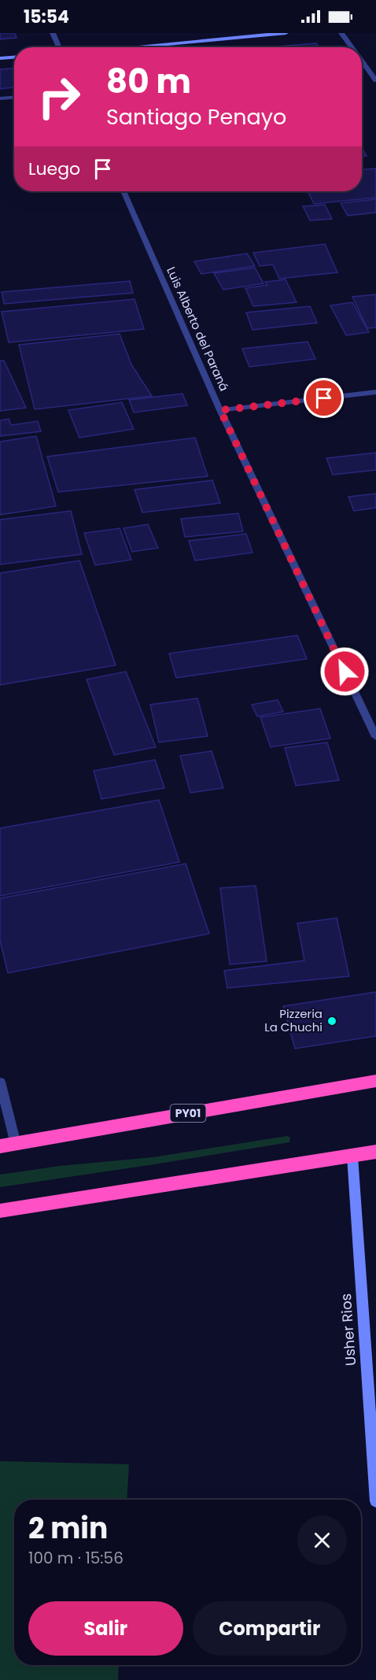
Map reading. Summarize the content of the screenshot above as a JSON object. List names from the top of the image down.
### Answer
{
  "streets": {
    "highway": ["PY01"],
    "street": ["Luis Alberto del Paraná", "Usher Rios"]
  },
  "places": ["Pizzeria La Chuchi"],
  "page": {
    "status": "15:54",
    "turn": ["80 m", "Santiago Penayo"],
    "then": "Luego",
    "heading": ["2 min", "100 m · 15:56"],
    "buttons": ["Salir", "Compartir"]
  }
}
